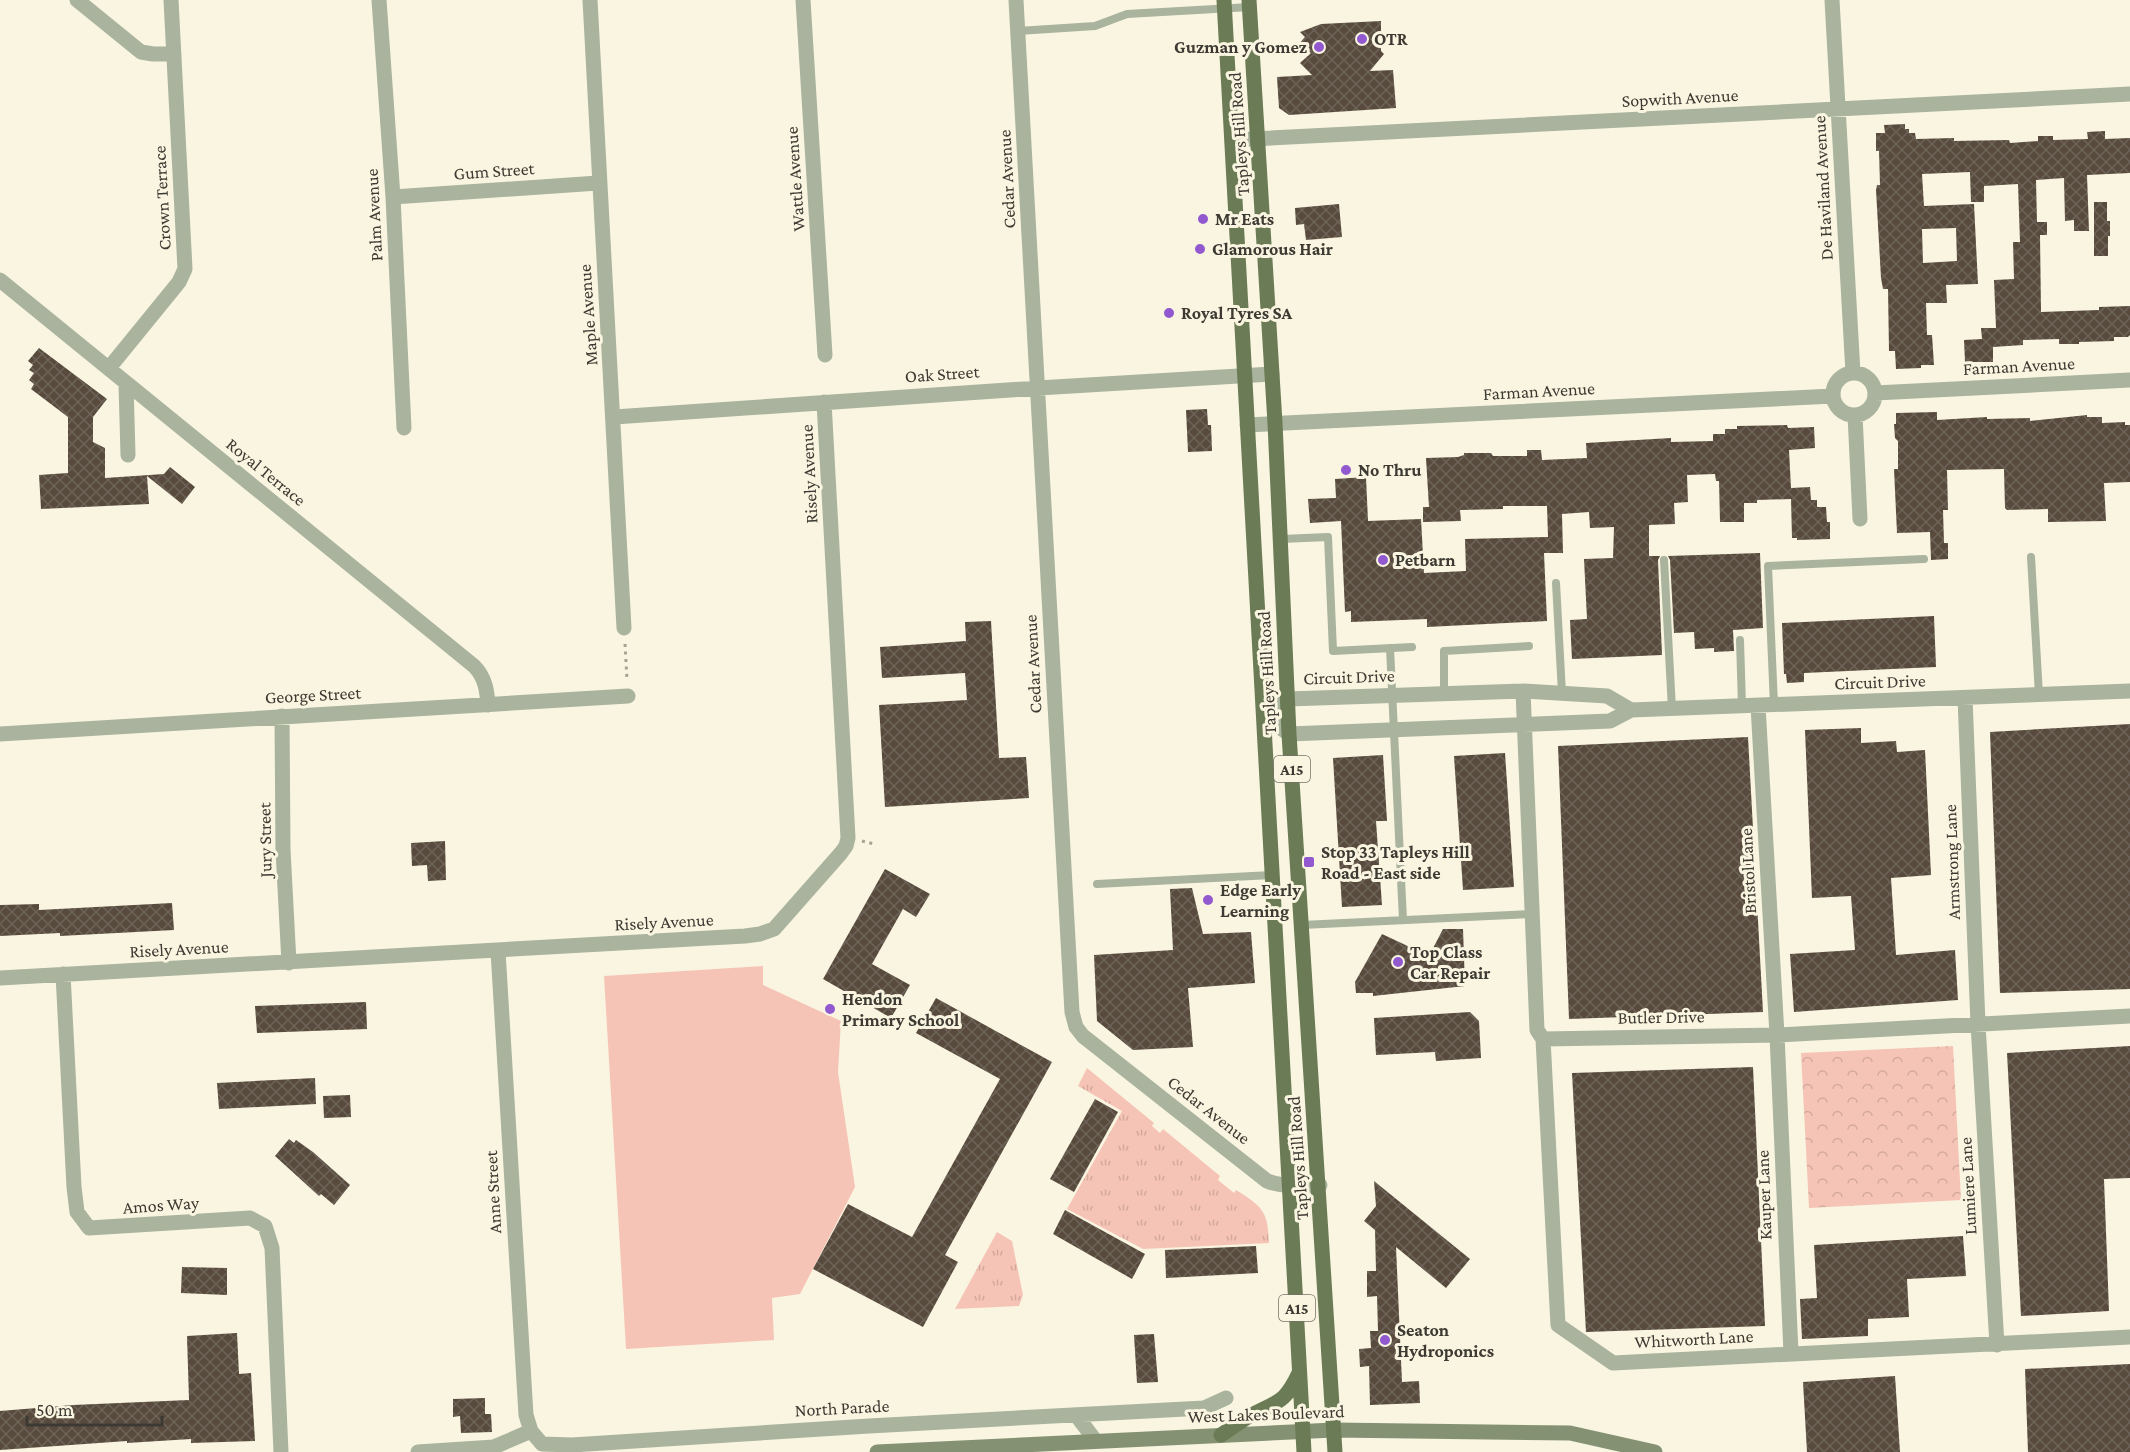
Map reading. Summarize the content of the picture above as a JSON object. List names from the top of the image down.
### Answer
{
  "streets": {
    "main road": ["Tapleys Hill Road", "A15", "West Lakes Boulevard"],
    "street": [
      "Sopwith Avenue",
      "Gum Street",
      "Wattle Avenue",
      "Cedar Avenue",
      "De Haviland Avenue",
      "Crown Terrace",
      "Palm Avenue",
      "Maple Avenue",
      "Farman Avenue",
      "Oak Street",
      "Royal Terrace",
      "Risely Avenue",
      "Circuit Drive",
      "George Street",
      "Jury Street",
      "Armstrong Lane",
      "Bristol Lane",
      "Butler Drive",
      "Lumiere Lane",
      "Anne Street",
      "Kauper Lane",
      "Amos Way",
      "Whitworth Lane",
      "North Parade"
    ]
  },
  "crossings": [
    ["Sopwith Avenue", "Tapleys Hill Road"],
    ["Sopwith Avenue", "De Haviland Avenue"],
    ["Tapleys Hill Road", "Cedar Avenue"],
    ["Tapleys Hill Road", "Farman Avenue"],
    ["Tapleys Hill Road", "Oak Street"],
    ["Tapleys Hill Road", "Circuit Drive"],
    ["Tapleys Hill Road", "West Lakes Boulevard"],
    ["Gum Street", "Palm Avenue"],
    ["Gum Street", "Maple Avenue"],
    ["Cedar Avenue", "Oak Street"],
    ["De Haviland Avenue", "Farman Avenue"],
    ["Crown Terrace", "Royal Terrace"],
    ["Maple Avenue", "Oak Street"],
    ["Oak Street", "Risely Avenue"],
    ["Royal Terrace", "George Street"],
    ["Risely Avenue", "Jury Street"],
    ["Risely Avenue", "Anne Street"],
    ["Risely Avenue", "Amos Way"],
    ["Circuit Drive", "Armstrong Lane"],
    ["Circuit Drive", "Bristol Lane"],
    ["George Street", "Jury Street"],
    ["Armstrong Lane", "Butler Drive"],
    ["Armstrong Lane", "Lumiere Lane"],
    ["Bristol Lane", "Butler Drive"],
    ["Bristol Lane", "Kauper Lane"],
    ["Butler Drive", "Lumiere Lane"],
    ["Butler Drive", "Kauper Lane"],
    ["Butler Drive", "Whitworth Lane"],
    ["Lumiere Lane", "Whitworth Lane"],
    ["Anne Street", "North Parade"],
    ["Kauper Lane", "Whitworth Lane"]
  ],
  "places": {
    "other": [
      "OTR",
      "Guzman y Gomez",
      "Mr Eats",
      "Glamorous Hair",
      "Royal Tyres SA",
      "No Thru",
      "Petbarn",
      "Edge Early Learning",
      "Top Class Car Repair",
      "Hendon Primary School",
      "Seaton Hydroponics"
    ],
    "transit": ["Stop 33 Tapleys Hill Road - East side"]
  },
  "scale_bar": "50 m"
}
